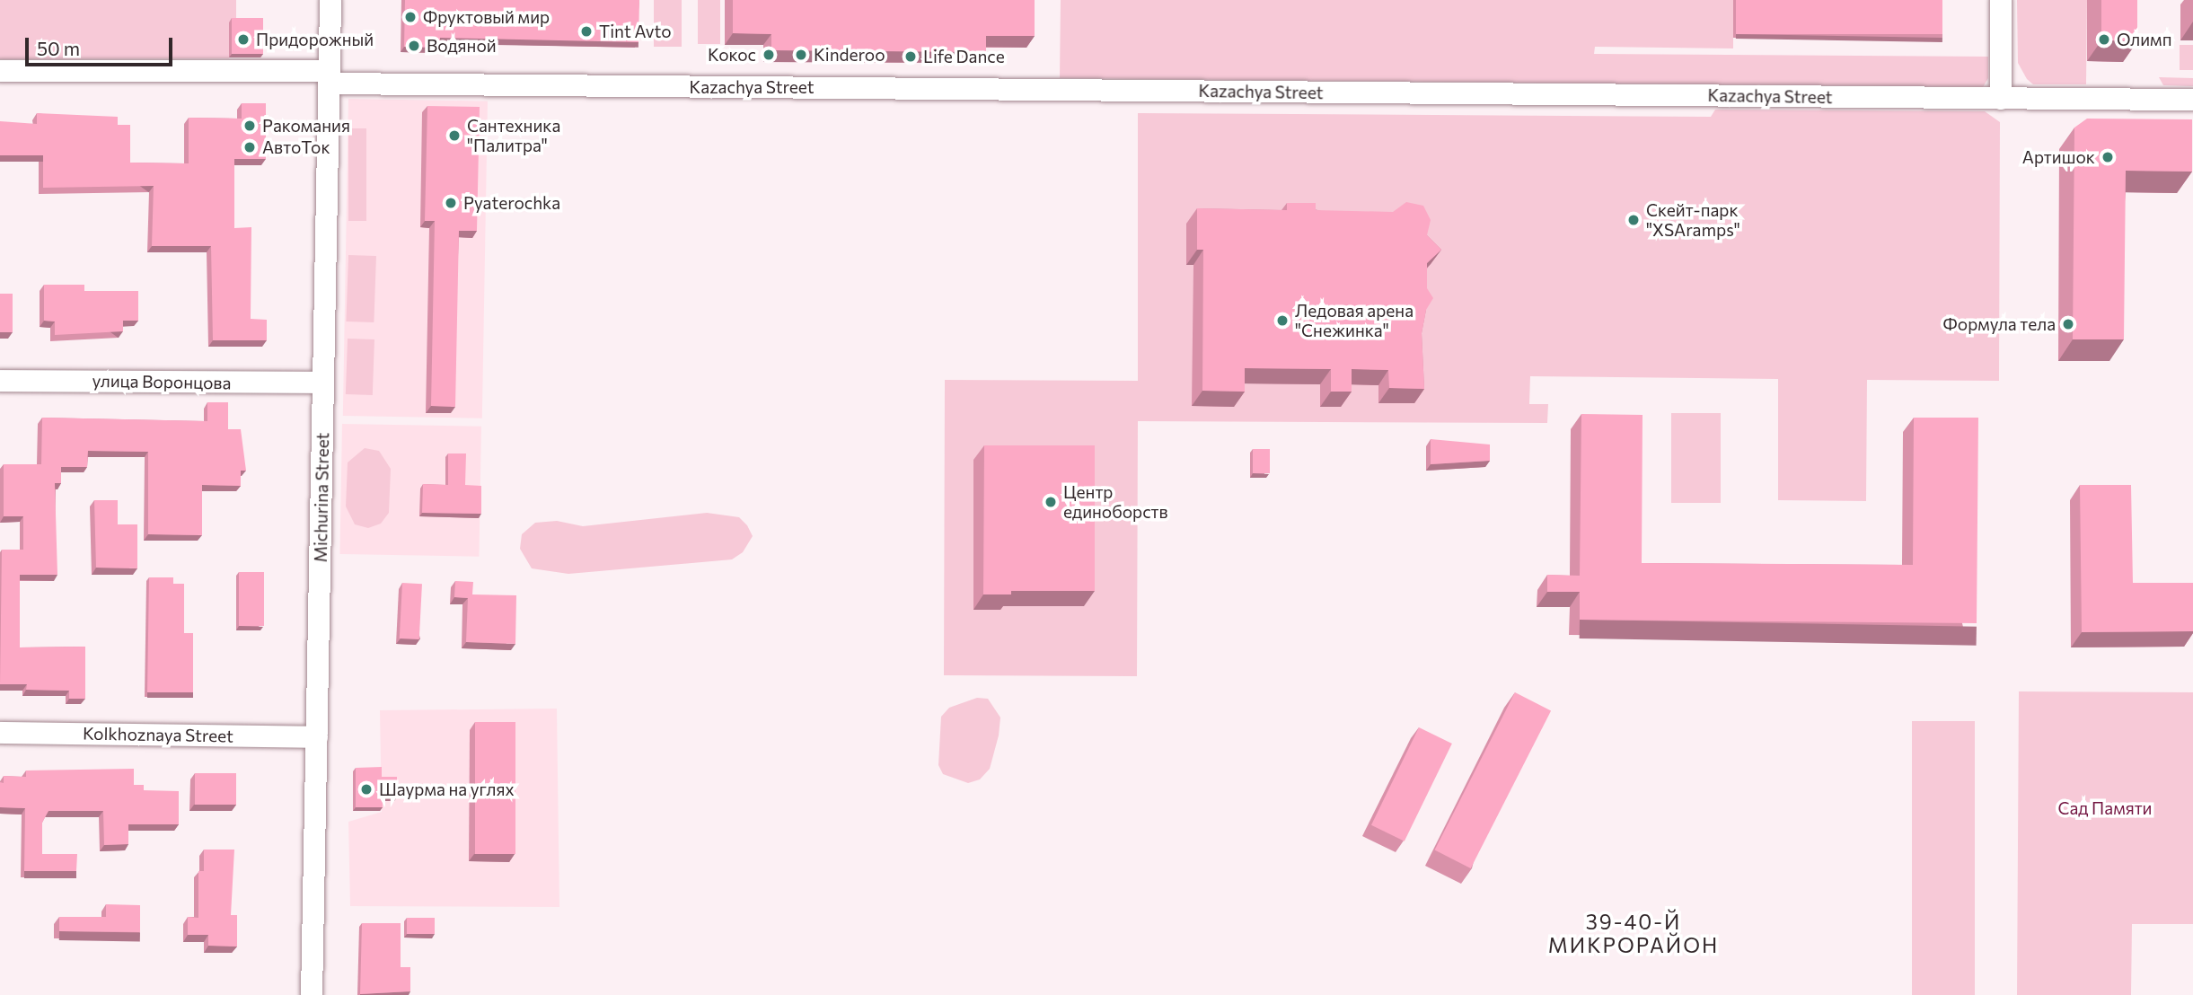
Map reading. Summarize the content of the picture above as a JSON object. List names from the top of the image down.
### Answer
{
  "streets": {
    "street": [
      "Kazachya Street",
      "улица Воронцова",
      "Michurina Street",
      "Kolkhoznaya Street"
    ]
  },
  "crossings": [
    ["Kazachya Street", "Michurina Street"],
    ["улица Воронцова", "Michurina Street"],
    ["Michurina Street", "Kolkhoznaya Street"]
  ],
  "districts": ["39-40-Й МИКРОРАЙОН"],
  "parks": ["Сад Памяти"],
  "places": [
    "Фруктовый мир",
    "Tint Avto",
    "Придорожный",
    "Олимп",
    "Водяной",
    "Кокос",
    "Kinderoo",
    "Life Dance",
    "Ракомания",
    "Сантехника \"Палитра\"",
    "АвтоТок",
    "Артишок",
    "Pyaterochka",
    "Скейт-парк \"XSAramps\"",
    "Ледовая арена \"Снежинка\"",
    "Формула тела",
    "Центр единоборств",
    "Шаурма на углях"
  ],
  "scale_bar": "50 m"
}
